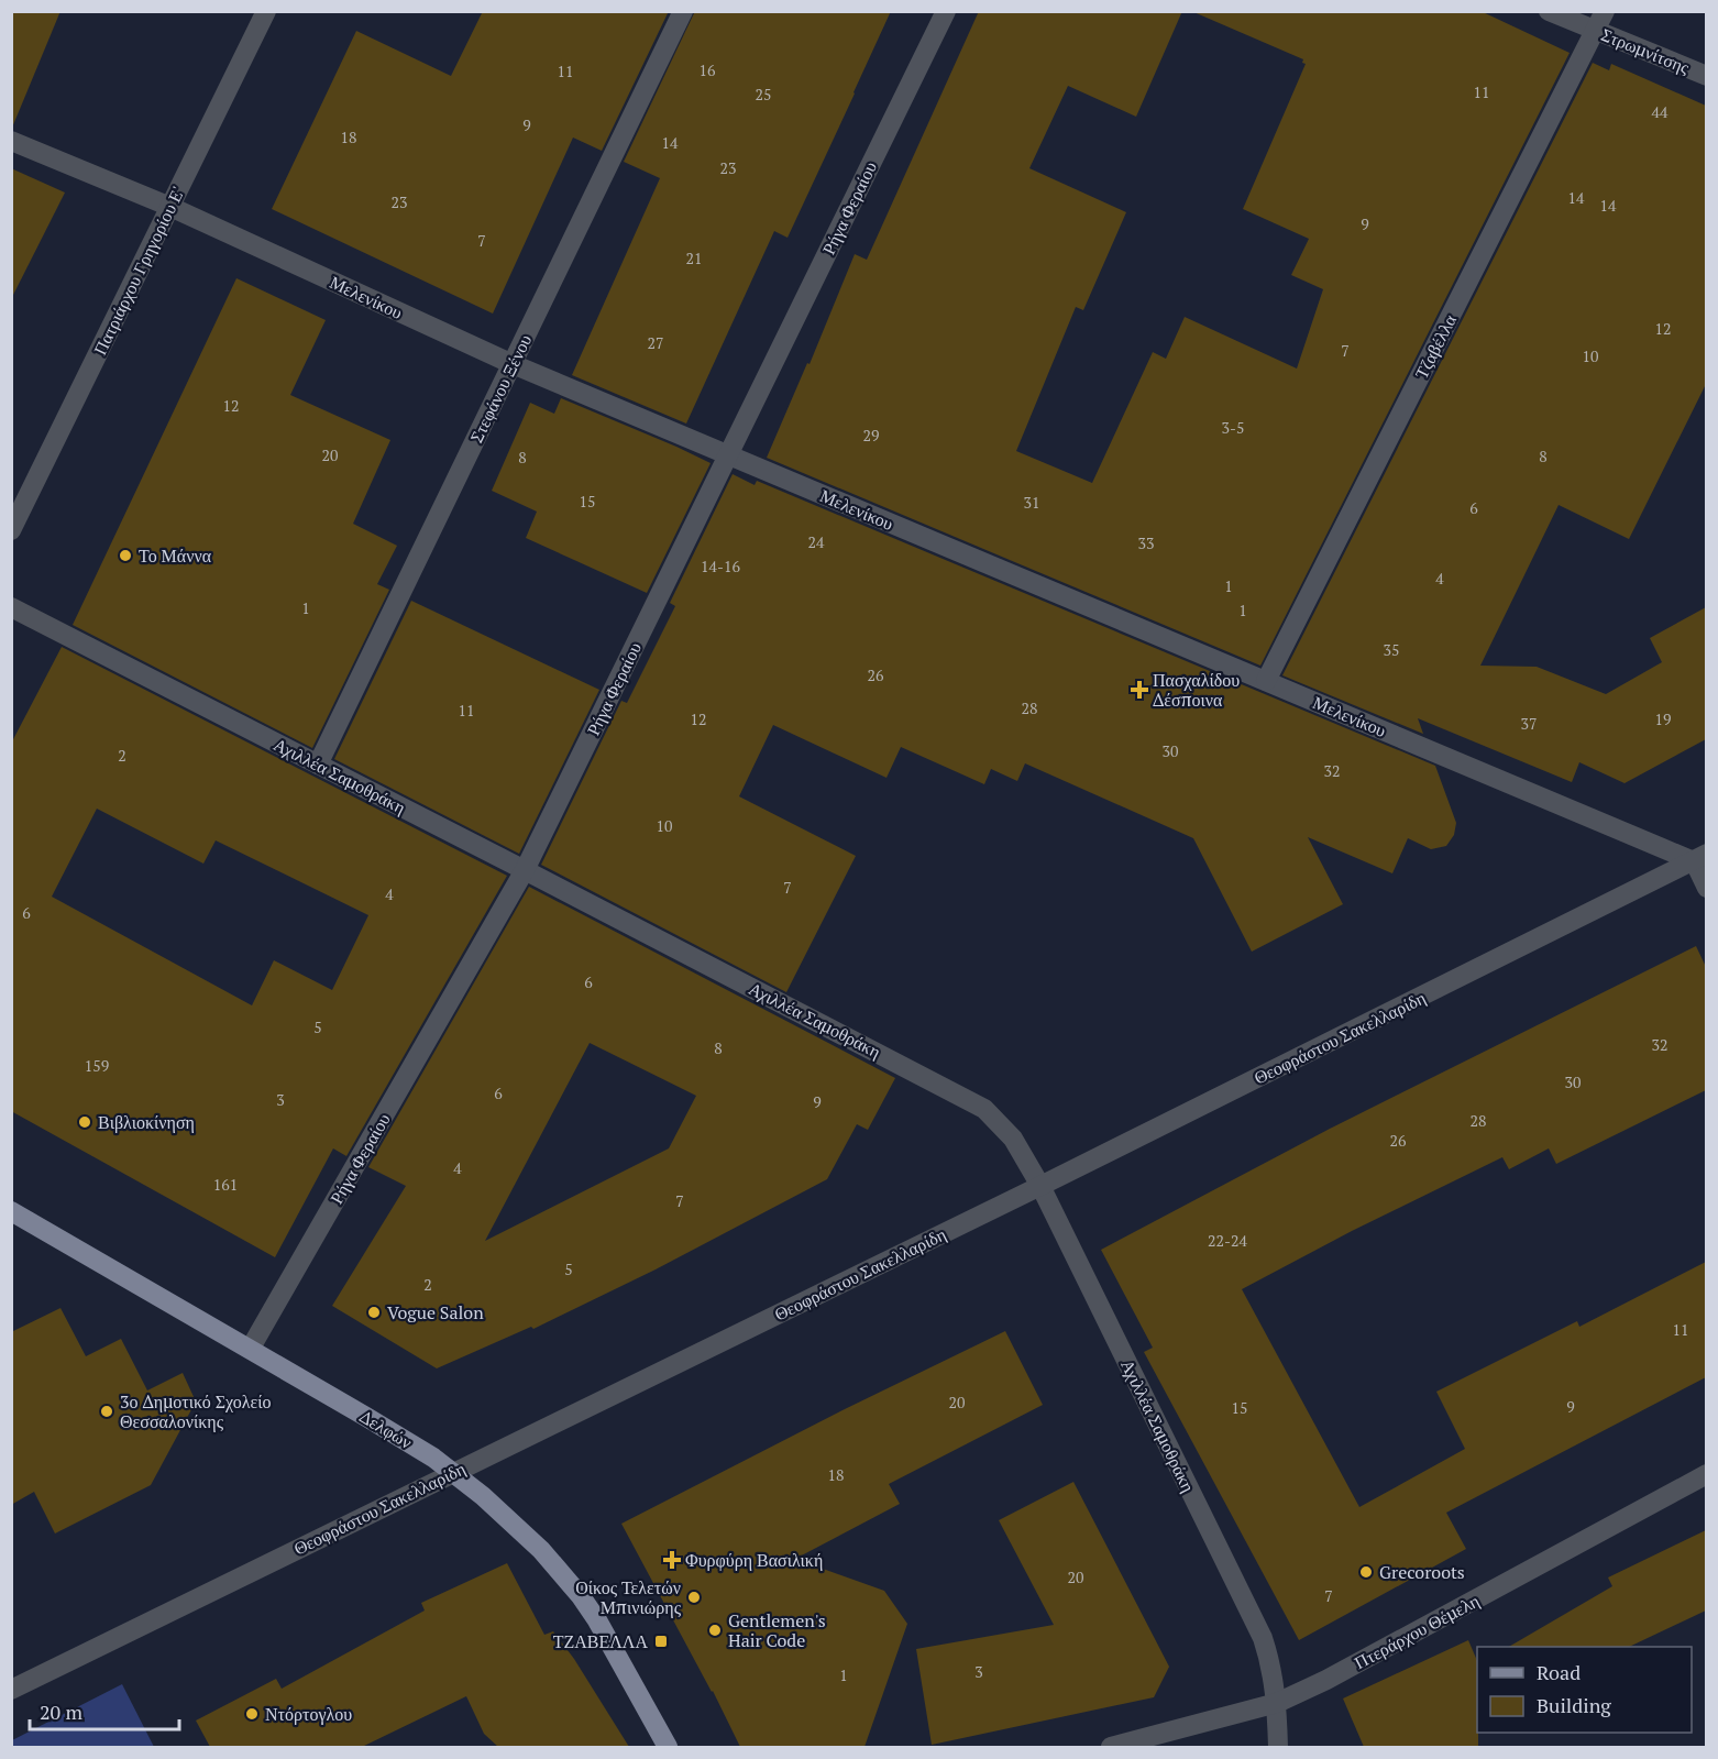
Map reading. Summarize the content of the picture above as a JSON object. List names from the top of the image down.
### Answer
{
  "streets": {
    "main road": ["Δελφών"],
    "street": [
      "Στρωμνίτσης",
      "Ρήγα Φεραίου",
      "Πατριάρχου Γρηγορίου Ε'",
      "Μελενίκου",
      "Τζαβέλλα",
      "Στεφάνου Ξένου",
      "Αχιλλέα Σαμοθράκη",
      "Θεοφράστου Σακελλαρίδη",
      "Πτεράρχου Θέμελη"
    ]
  },
  "crossings": [
    ["Στρωμνίτσης", "Τζαβέλλα"],
    ["Ρήγα Φεραίου", "Μελενίκου"],
    ["Ρήγα Φεραίου", "Αχιλλέα Σαμοθράκη"],
    ["Ρήγα Φεραίου", "Δελφών"],
    ["Πατριάρχου Γρηγορίου Ε'", "Μελενίκου"],
    ["Μελενίκου", "Τζαβέλλα"],
    ["Μελενίκου", "Στεφάνου Ξένου"],
    ["Μελενίκου", "Θεοφράστου Σακελλαρίδη"],
    ["Στεφάνου Ξένου", "Αχιλλέα Σαμοθράκη"],
    ["Αχιλλέα Σαμοθράκη", "Θεοφράστου Σακελλαρίδη"],
    ["Αχιλλέα Σαμοθράκη", "Πτεράρχου Θέμελη"],
    ["Θεοφράστου Σακελλαρίδη", "Δελφών"]
  ],
  "places": {
    "other": [
      "Το Μάννα",
      "Βιβλιοκίνηση",
      "Vogue Salon",
      "3ο Δημοτικό Σχολείο Θεσσαλονίκης",
      "Grecoroots",
      "Οίκος Τελετών Μπινιώρης",
      "Gentlemen's Hair Code",
      "Ντόρτογλου"
    ],
    "health": ["Πασχαλίδου Δέσποινα", "Φυρφύρη Βασιλική"],
    "transit": ["ΤΖΑΒΕΛΛΑ"]
  },
  "house_numbers": [
    "16",
    "11",
    "11",
    "25",
    "44",
    "9",
    "18",
    "14",
    "23",
    "14",
    "23",
    "14",
    "9",
    "7",
    "21",
    "12",
    "27",
    "7",
    "10",
    "12",
    "3-5",
    "29",
    "20",
    "8",
    "8",
    "15",
    "31",
    "6",
    "24",
    "33",
    "14-16",
    "4",
    "1",
    "1",
    "1",
    "35",
    "26",
    "28",
    "11",
    "12",
    "19",
    "37",
    "30",
    "2",
    "32",
    "10",
    "7",
    "4",
    "6",
    "6",
    "5",
    "32",
    "8",
    "159",
    "30",
    "6",
    "3",
    "9",
    "28",
    "26",
    "4",
    "161",
    "7",
    "22-24",
    "5",
    "2",
    "11",
    "20",
    "9",
    "15",
    "18",
    "20",
    "7",
    "3",
    "1"
  ],
  "legend": ["Road", "Building"],
  "scale_bar": "20 m"
}
